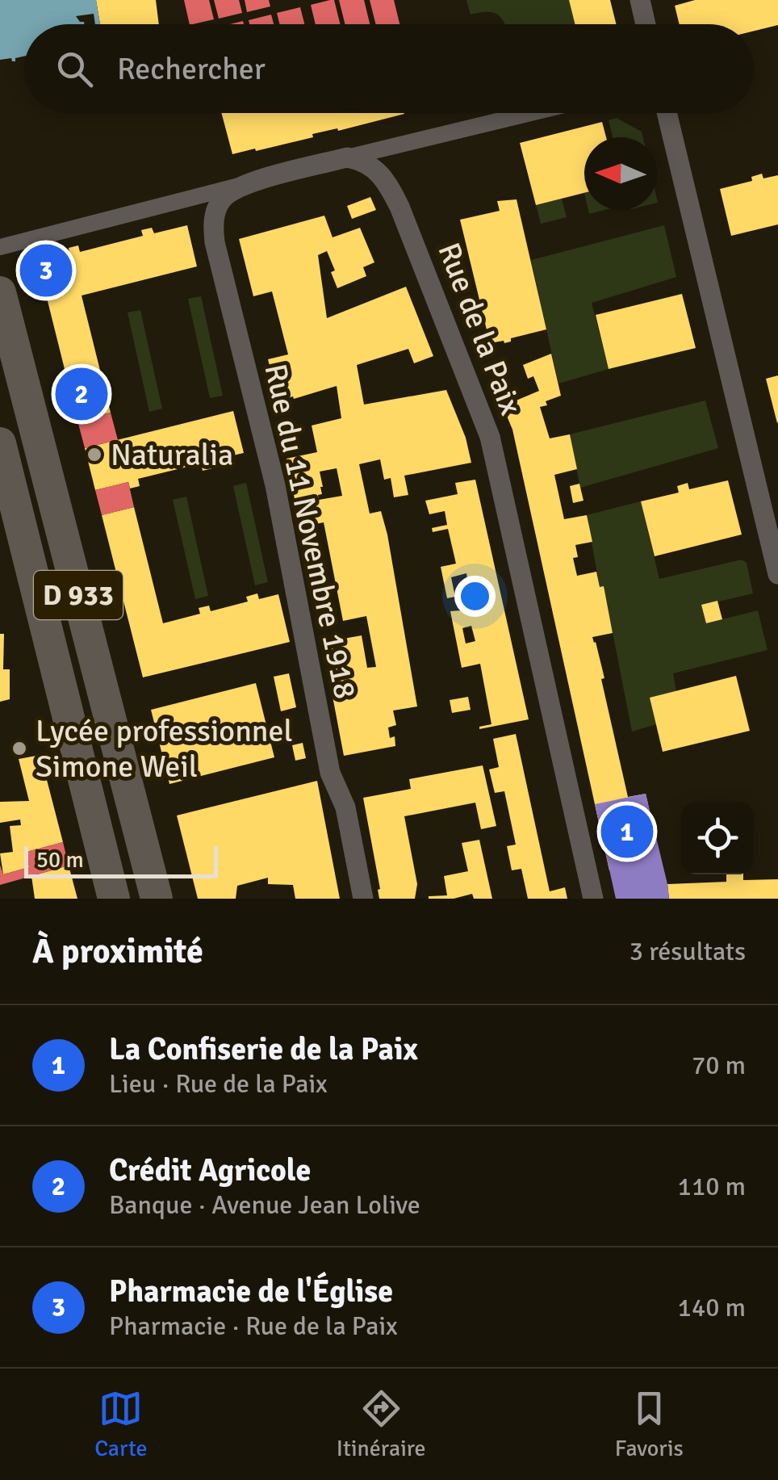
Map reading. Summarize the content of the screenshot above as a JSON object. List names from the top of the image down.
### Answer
{
  "streets": {
    "main road": ["D 933"],
    "street": ["Rue de la Paix", "Rue du 11 Novembre 1918"]
  },
  "places": ["Naturalia", "Lycée professionnel Simone Weil"],
  "scale_bar": "50 m",
  "north": "left",
  "page": {
    "search": "Rechercher",
    "pins": ["3", "2", "1"],
    "scale": "50 m",
    "heading": ["À proximité", "3 résultats"],
    "list": [
      {
        "mark": "1",
        "name": "La Confiserie de la Paix",
        "note": "Lieu · Rue de la Paix",
        "value": "70 m"
      },
      {
        "mark": "2",
        "name": "Crédit Agricole",
        "note": "Banque · Avenue Jean Lolive",
        "value": "110 m"
      },
      {
        "mark": "3",
        "name": "Pharmacie de l'Église",
        "note": "Pharmacie · Rue de la Paix",
        "value": "140 m"
      }
    ],
    "nav": ["Carte", "Itinéraire", "Favoris"]
  }
}
